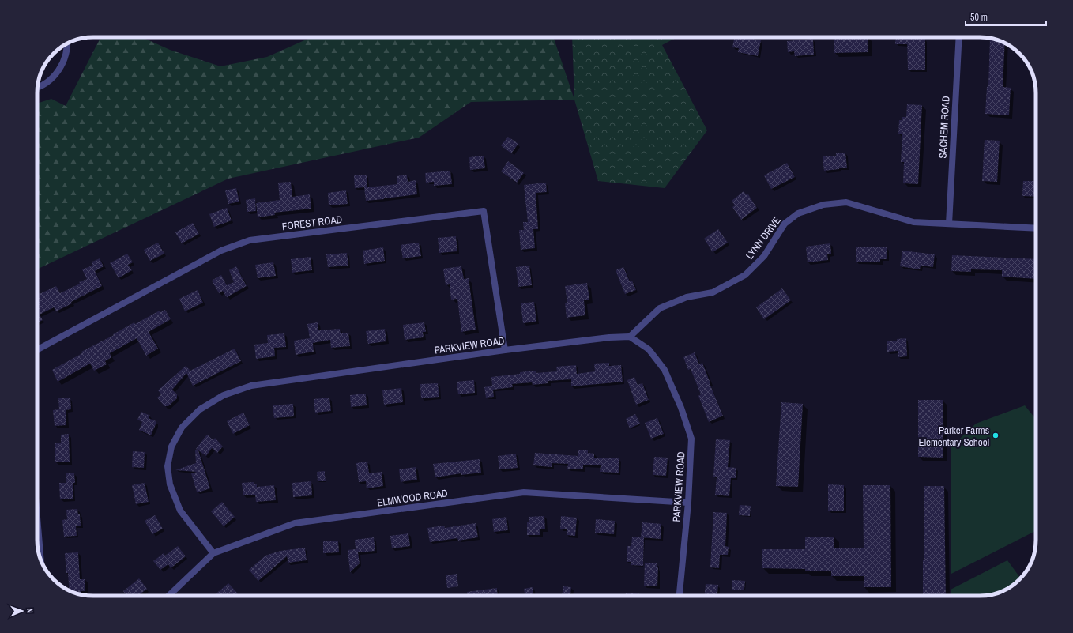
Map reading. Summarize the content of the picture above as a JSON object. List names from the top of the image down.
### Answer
{
  "streets": {
    "street": [
      "SACHEM ROAD",
      "FOREST ROAD",
      "LYNN DRIVE",
      "PARKVIEW ROAD",
      "ELMWOOD ROAD"
    ]
  },
  "crossings": [
    ["SACHEM ROAD", "LYNN DRIVE"],
    ["FOREST ROAD", "PARKVIEW ROAD"],
    ["LYNN DRIVE", "PARKVIEW ROAD"],
    ["PARKVIEW ROAD", "ELMWOOD ROAD"]
  ],
  "places": ["Parker Farms Elementary School"],
  "scale_bar": "50 m",
  "north": "right"
}
